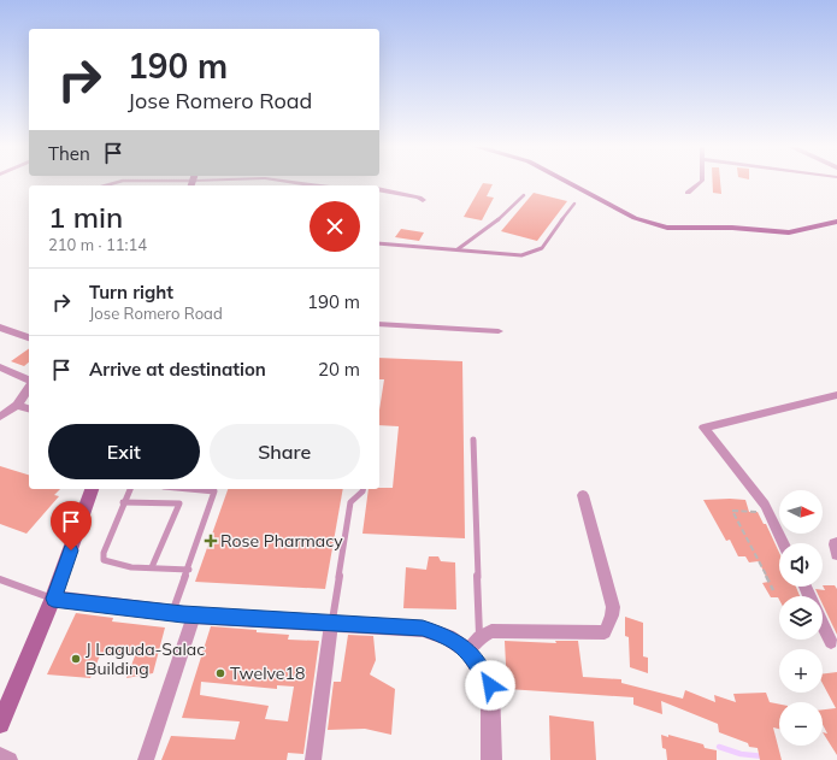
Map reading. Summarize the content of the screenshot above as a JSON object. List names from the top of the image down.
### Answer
{
  "places": {
    "health": ["Rose Pharmacy"],
    "other": ["J Laguda-Salac Building", "Twelve18"]
  },
  "north": "right",
  "page": {
    "turn": ["190 m", "Jose Romero Road"],
    "then": "Then",
    "heading": ["1 min", "210 m · 11:14"],
    "list": [
      {
        "name": "Turn right",
        "note": "Jose Romero Road",
        "value": "190 m"
      },
      {
        "name": "Arrive at destination",
        "value": "20 m"
      }
    ],
    "buttons": ["Exit", "Share"],
    "map_buttons": ["+", "−"]
  }
}
